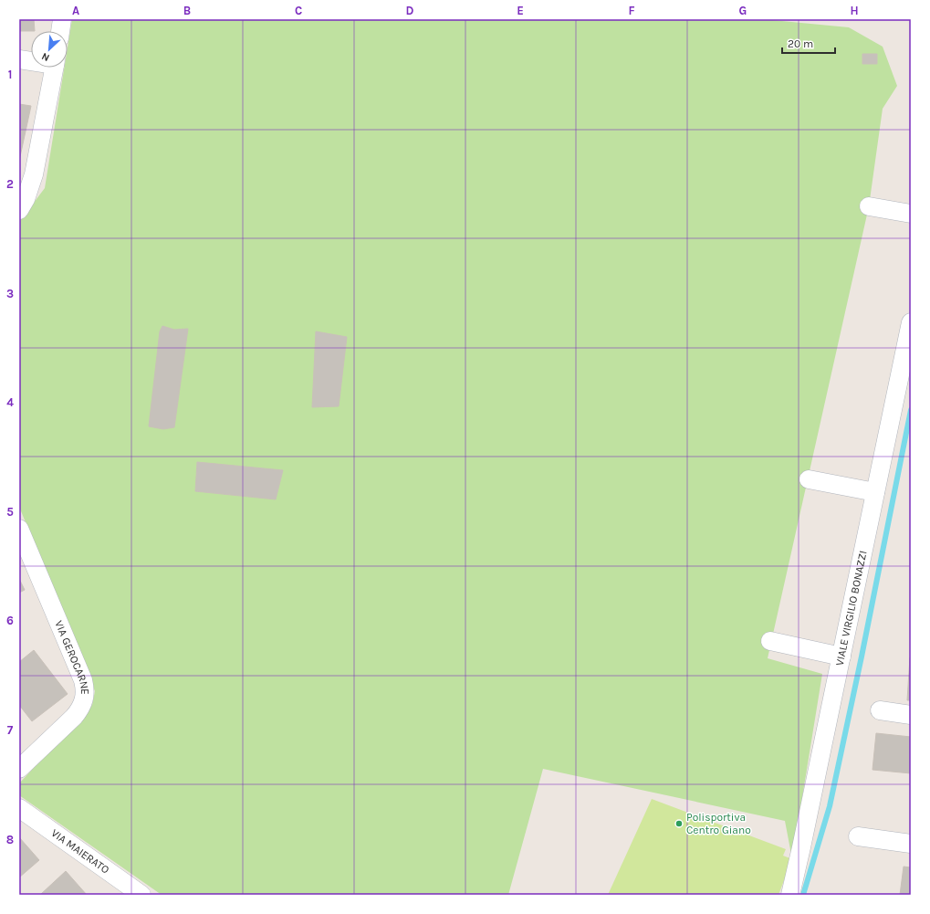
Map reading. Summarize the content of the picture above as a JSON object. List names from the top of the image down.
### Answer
{
  "streets": {
    "street": ["VIALE VIRGILIO BONAZZI", "VIA GEROCARNE", "VIA MAIERATO"]
  },
  "places": ["Polisportiva Centro Giano"],
  "scale_bar": "20 m",
  "north": "bottom left",
  "grid": {
    "columns": [
      "A",
      "B",
      "C",
      "D",
      "E",
      "F",
      "G",
      "H"
    ],
    "rows": [
      "1",
      "2",
      "3",
      "4",
      "5",
      "6",
      "7",
      "8"
    ]
  }
}
